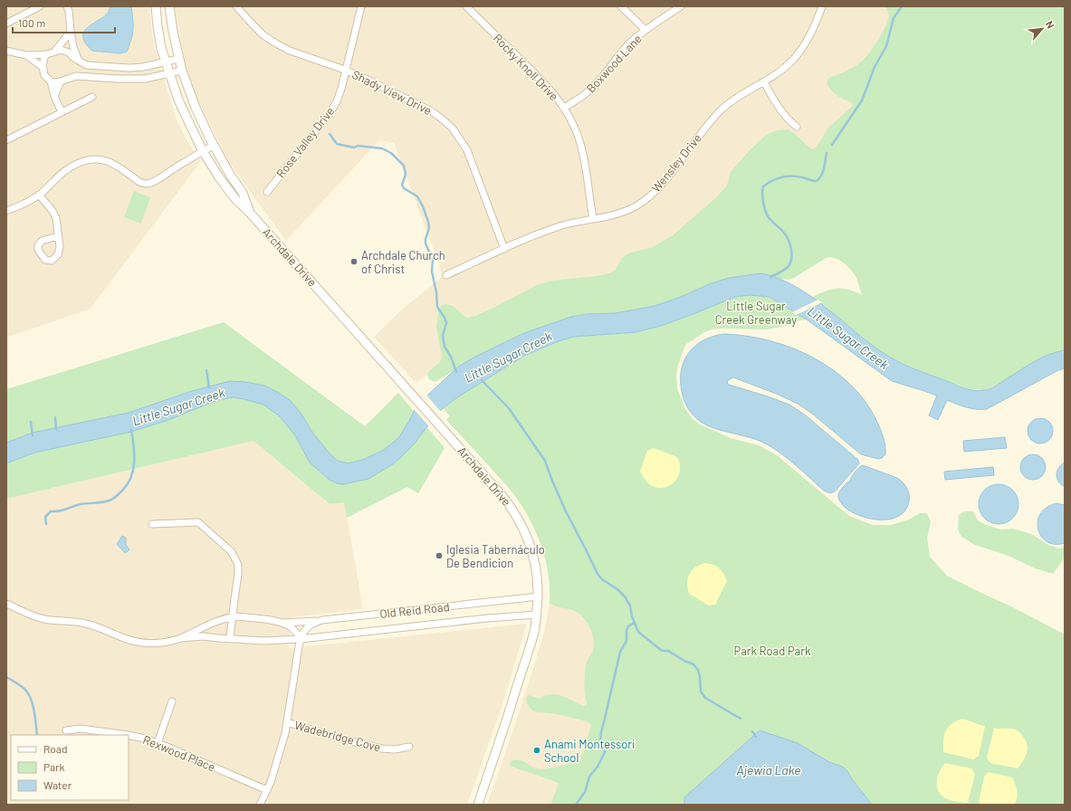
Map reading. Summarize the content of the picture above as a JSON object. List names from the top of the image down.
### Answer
{
  "streets": {
    "street": [
      "Boxwood Lane",
      "Rocky Knoll Drive",
      "Shady View Drive",
      "Rose Valley Drive",
      "Wensley Drive",
      "Archdale Drive",
      "Old Reid Road",
      "Wadebridge Cove",
      "Rexwood Place"
    ]
  },
  "crossings": [
    ["Boxwood Lane", "Rocky Knoll Drive"],
    ["Rocky Knoll Drive", "Wensley Drive"],
    ["Shady View Drive", "Rose Valley Drive"],
    ["Shady View Drive", "Wensley Drive"],
    ["Archdale Drive", "Old Reid Road"],
    ["Old Reid Road", "Wadebridge Cove"],
    ["Old Reid Road", "Rexwood Place"]
  ],
  "water": ["Little Sugar Creek", "Ajewia Lake"],
  "parks": ["Little Sugar Creek Greenway", "Park Road Park"],
  "places": ["Archdale Church of Christ", "Iglesia Tabernáculo De Bendicion", "Anami Montessori School"],
  "legend": ["Road", "Park", "Water"],
  "scale_bar": "100 m",
  "north": "top right"
}
